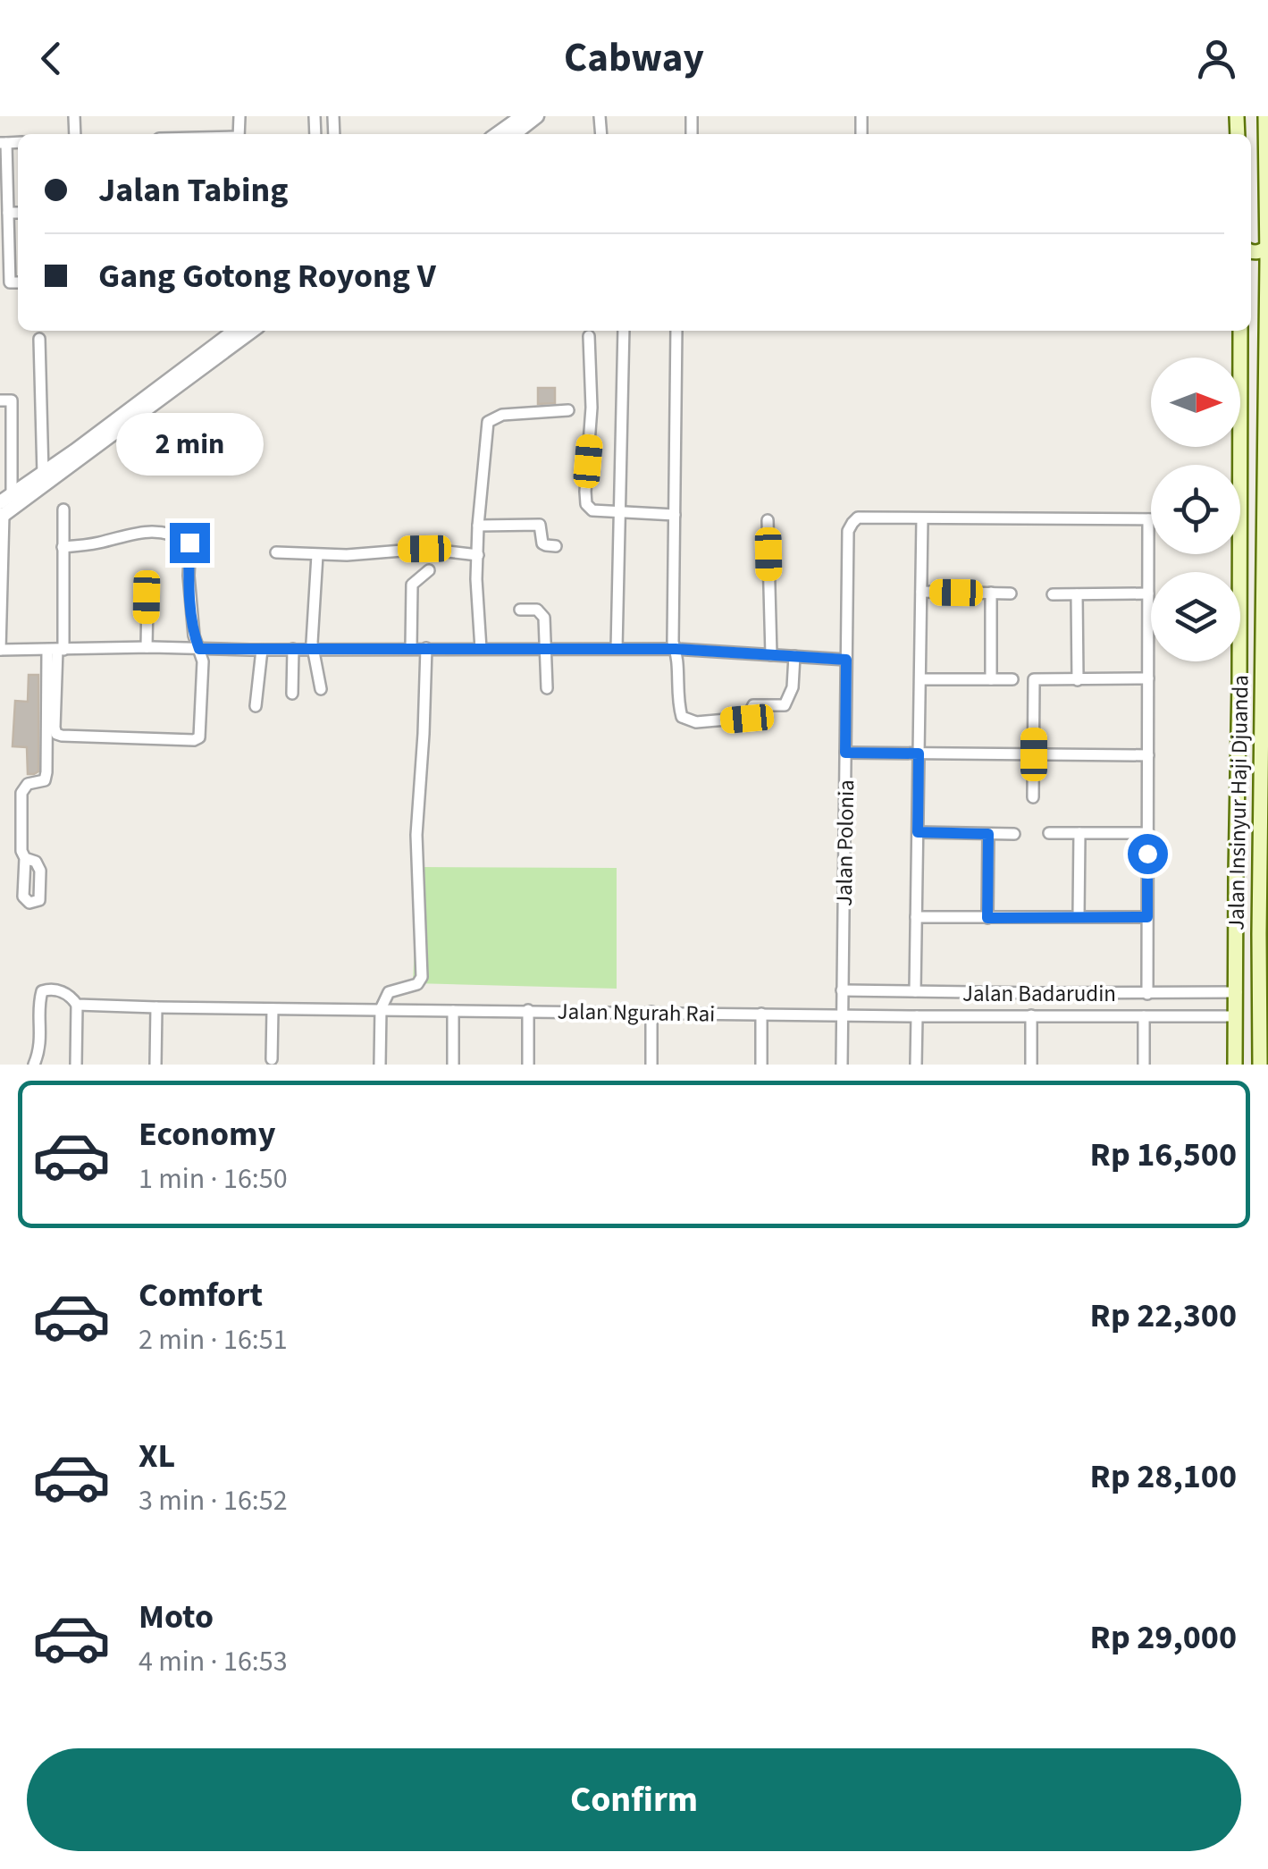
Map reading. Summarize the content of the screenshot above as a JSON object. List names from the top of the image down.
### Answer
{
  "streets": {
    "main road": ["Jalan Insinyur Haji Djuanda"],
    "street": ["Jalan Polonia", "Jalan Badarudin", "Jalan Ngurah Rai"]
  },
  "crossings": [
    ["Jalan Insinyur Haji Djuanda", "Jalan Badarudin"],
    ["Jalan Insinyur Haji Djuanda", "Jalan Ngurah Rai"],
    ["Jalan Polonia", "Jalan Badarudin"],
    ["Jalan Polonia", "Jalan Ngurah Rai"]
  ],
  "north": "right",
  "page": {
    "header": "Cabway",
    "banner": ["Jalan Tabing", "Gang Gotong Royong V"],
    "bubble": "2 min",
    "list": [
      {
        "name": "Economy",
        "note": "1 min · 16:50",
        "value": "Rp 16,500"
      },
      {
        "name": "Comfort",
        "note": "2 min · 16:51",
        "value": "Rp 22,300"
      },
      {
        "name": "XL",
        "note": "3 min · 16:52",
        "value": "Rp 28,100"
      },
      {
        "name": "Moto",
        "note": "4 min · 16:53",
        "value": "Rp 29,000"
      }
    ],
    "buttons": "Confirm"
  }
}
